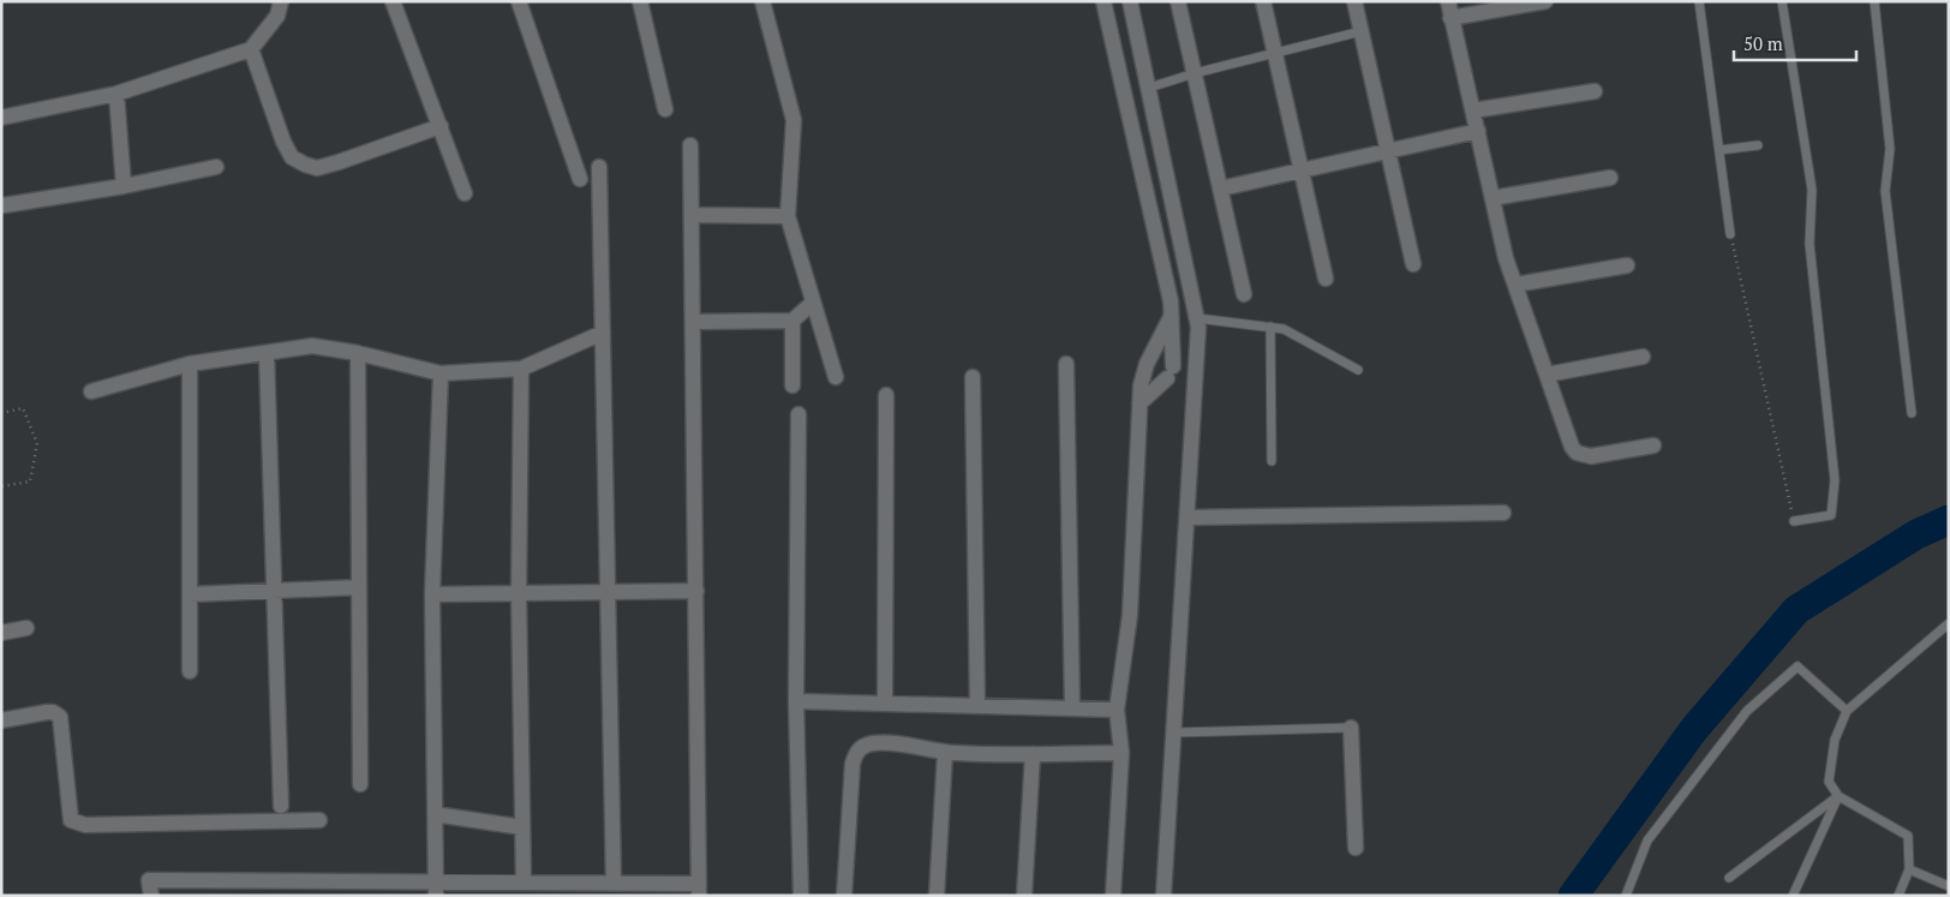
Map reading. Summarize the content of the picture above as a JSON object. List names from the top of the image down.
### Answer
{
  "scale_bar": "50 m"
}
